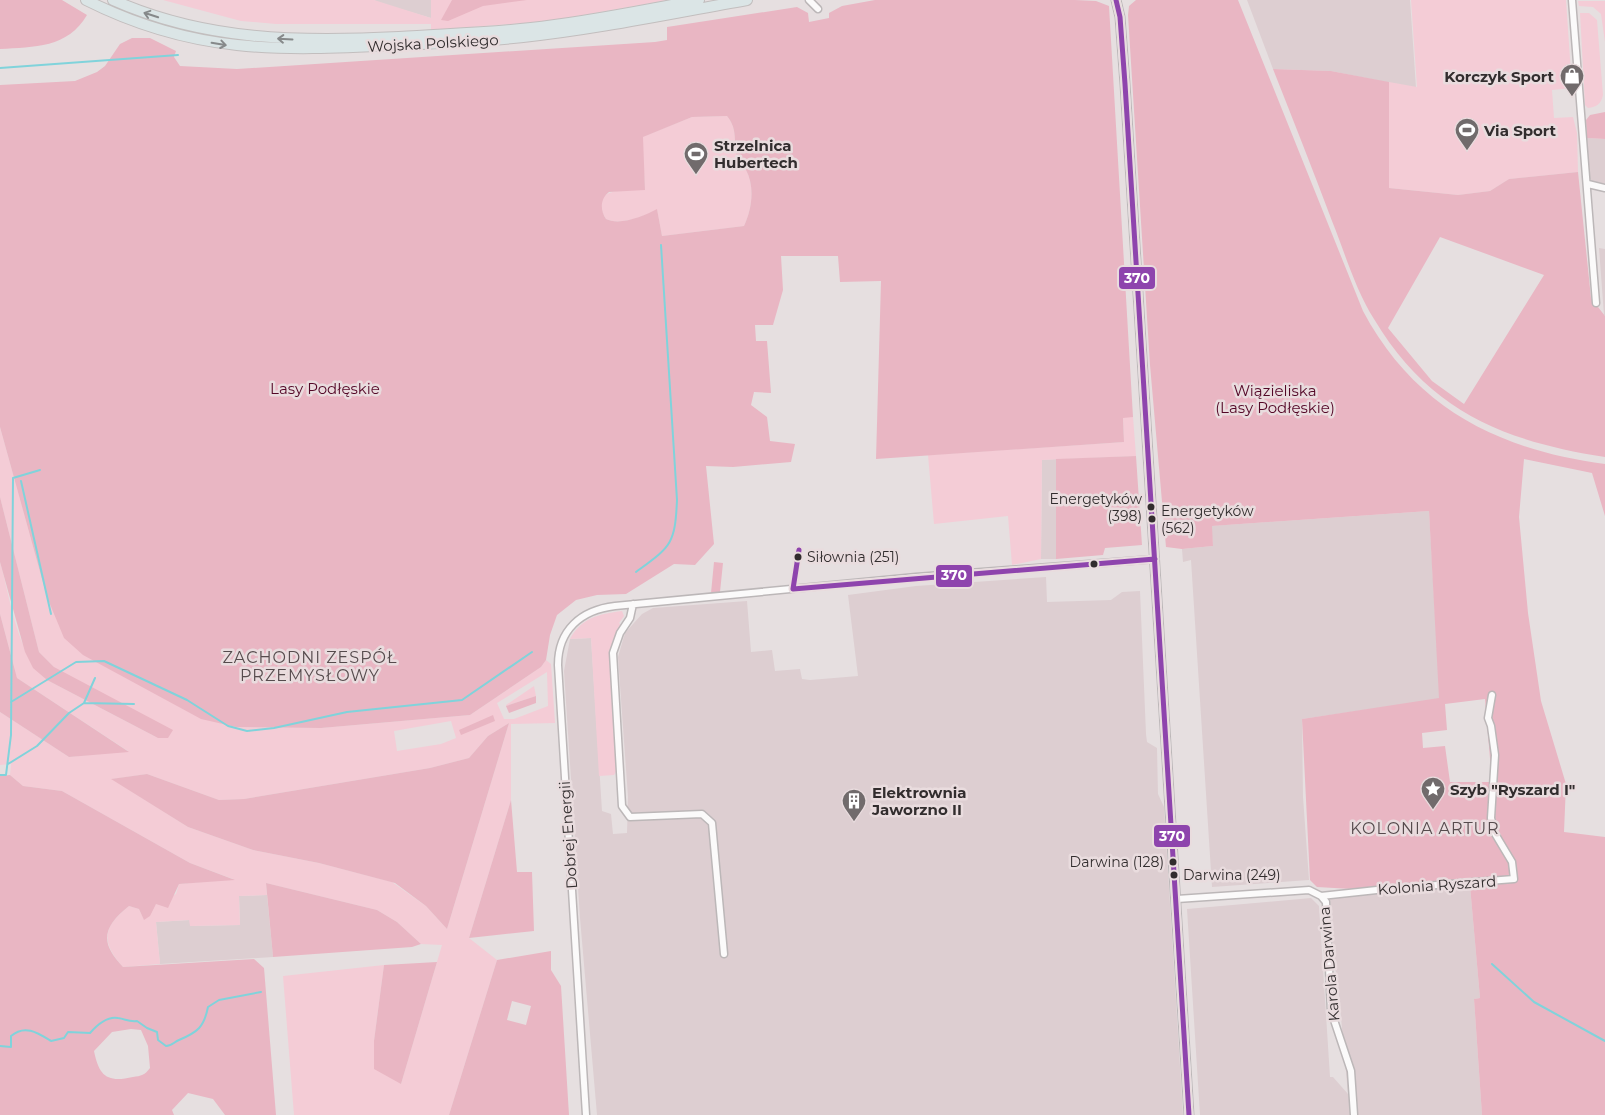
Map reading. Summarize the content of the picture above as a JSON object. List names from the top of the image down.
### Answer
{
  "streets": {
    "main road": ["Wojska Polskiego"],
    "street": ["Dobrej Energii", "Kolonia Ryszard", "Karola Darwina"]
  },
  "crossings": [
    ["Kolonia Ryszard", "Karola Darwina"]
  ],
  "districts": ["ZACHODNI ZESPÓŁ PRZEMYSŁOWY", "KOLONIA ARTUR"],
  "parks": ["Lasy Podłęskie", "Wiązieliska (Lasy Podłęskie)"],
  "places": {
    "shop": ["Korczyk Sport"],
    "sports": ["Via Sport", "Strzelnica Hubertech"],
    "other": [
      "Energetyków (398)",
      "Energetyków (562)",
      "Siłownia (251)",
      "Darwina (128)",
      "Darwina (249)"
    ],
    "place": ["Szyb \"Ryszard I\""],
    "building": ["Elektrownia Jaworzno II"]
  },
  "lines": ["transit line 370"]
}
